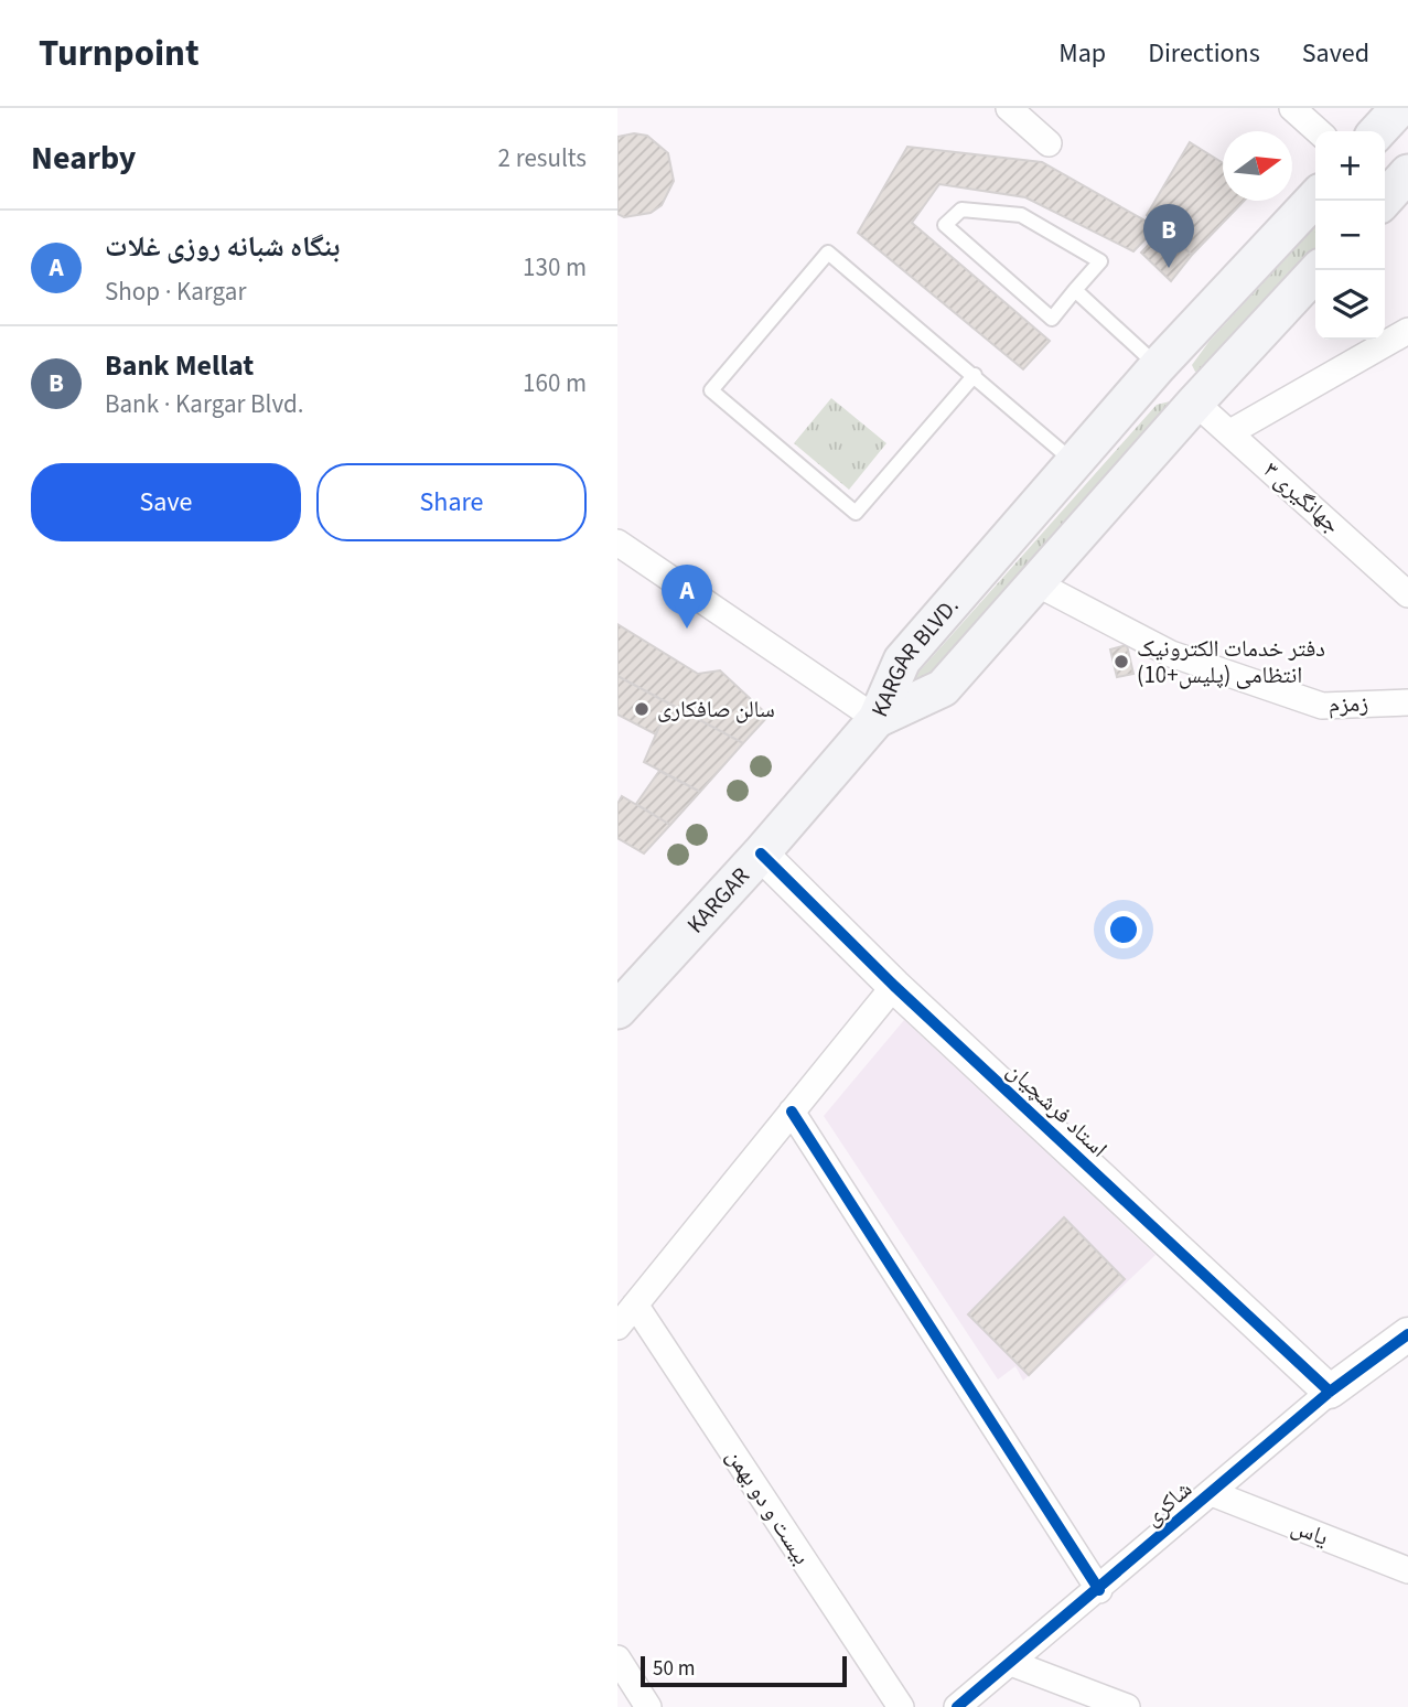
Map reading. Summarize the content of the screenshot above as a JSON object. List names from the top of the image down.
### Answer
{
  "streets": {
    "main road": ["KARGAR BLVD.", "KARGAR"],
    "street": [
      "جهانگیری ۳",
      "زمزم",
      "استاد فرشچیان",
      "شاکری",
      "بیست و دو بهمن",
      "یاس"
    ]
  },
  "crossings": [
    ["جهانگیری ۳", "KARGAR BLVD."],
    ["KARGAR BLVD.", "زمزم"],
    ["KARGAR BLVD.", "KARGAR"],
    ["KARGAR", "استاد فرشچیان"],
    ["استاد فرشچیان", "شاکری"],
    ["شاکری", "یاس"]
  ],
  "places": ["دفتر خدمات الکترونیک انتظامی (پلیس+10)", "سالن صافكارى"],
  "scale_bar": "50 m",
  "north": "right",
  "page": {
    "header": "Turnpoint",
    "nav": ["Map", "Directions", "Saved"],
    "heading": ["Nearby", "2 results"],
    "map_buttons": ["+", "−"],
    "pins": ["B", "A"],
    "list": [
      {
        "mark": "A",
        "name": "بنگاه شبانه روزی غلات",
        "note": "Shop · Kargar",
        "value": "130 m"
      },
      {
        "mark": "B",
        "name": "Bank Mellat",
        "note": "Bank · Kargar Blvd.",
        "value": "160 m"
      }
    ],
    "buttons": ["Save", "Share"],
    "scale": "50 m"
  }
}
